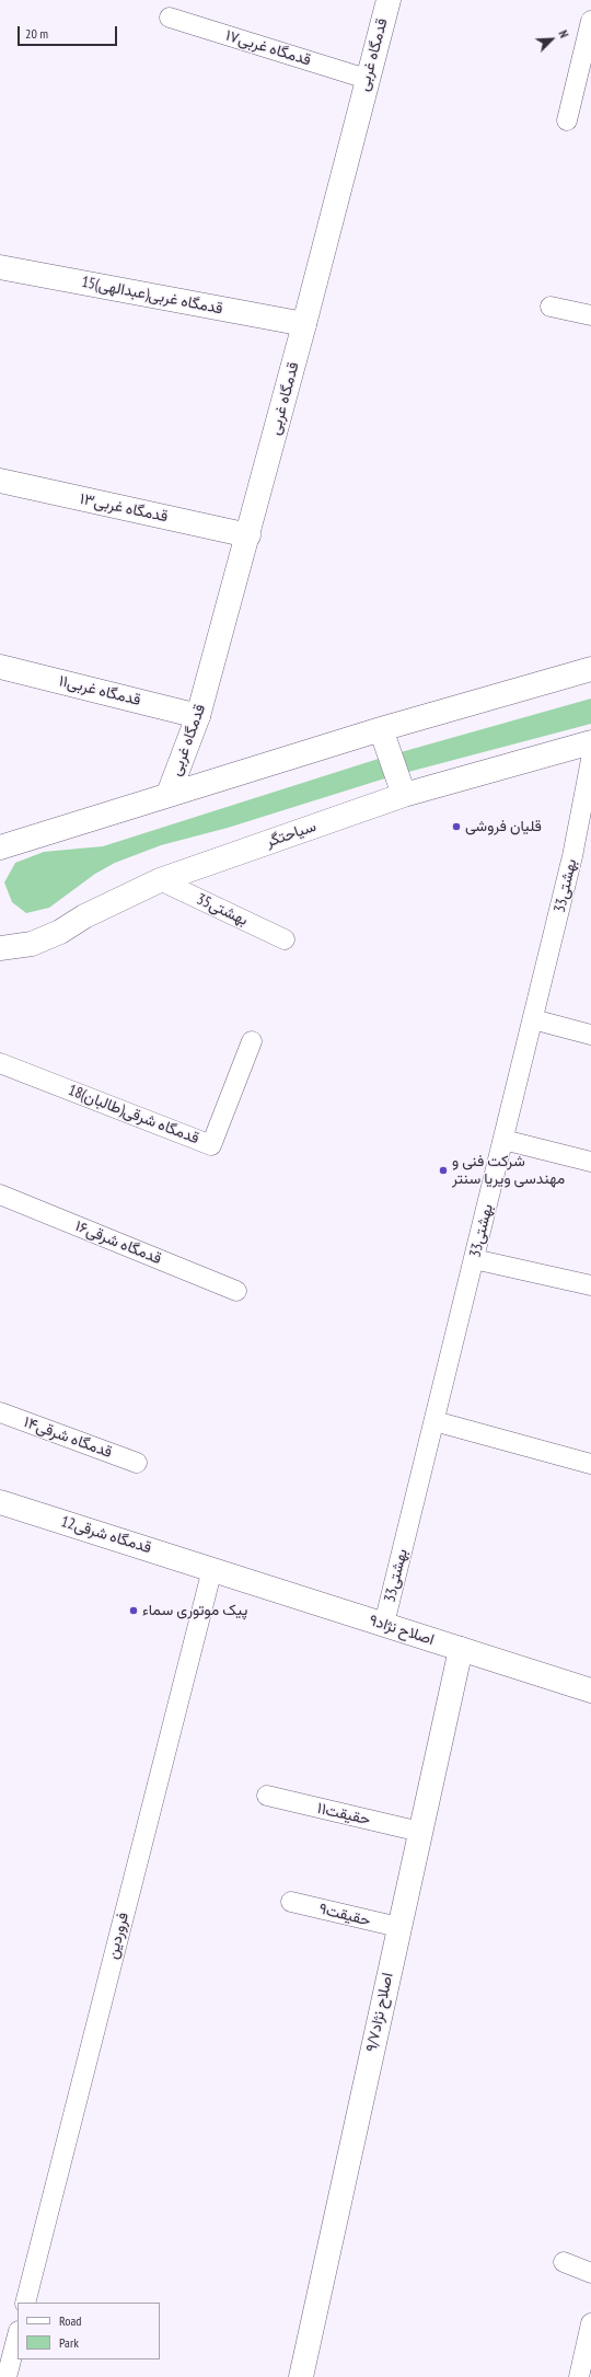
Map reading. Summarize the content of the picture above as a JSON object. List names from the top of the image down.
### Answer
{
  "streets": {
    "street": [
      "قدمگاه غربی",
      "15قدمگاه غربی(عبدالهی)",
      "قدمگاه غربی۱۳",
      "قدمگاه غربی۱۱",
      "سیاحتگر",
      "12قدمگاه شرقی",
      "اصلاح نژاد۹",
      "اصلاح نژاد۹/۷"
    ],
    "lane": [
      "قدمگاه غربی۱۷",
      "33بهشتی",
      "بهشتی35",
      "18قدمگاه شرقی(طالبان)",
      "قدمگاه شرقی۱۶",
      "قدمگاه شرقی۱۴",
      "حقیقت۱۱",
      "حقیقت۹",
      "فروردین"
    ]
  },
  "crossings": [
    ["قدمگاه غربی۱۷", "قدمگاه غربی"],
    ["قدمگاه غربی", "15قدمگاه غربی(عبدالهی)"],
    ["قدمگاه غربی", "قدمگاه غربی۱۳"],
    ["قدمگاه غربی", "قدمگاه غربی۱۱"],
    ["سیاحتگر", "بهشتی35"],
    ["33بهشتی", "اصلاح نژاد۹"],
    ["12قدمگاه شرقی", "اصلاح نژاد۹"],
    ["12قدمگاه شرقی", "فروردین"],
    ["اصلاح نژاد۹", "فروردین"],
    ["اصلاح نژاد۹", "اصلاح نژاد۹/۷"],
    ["حقیقت۱۱", "اصلاح نژاد۹/۷"],
    ["حقیقت۹", "اصلاح نژاد۹/۷"]
  ],
  "places": ["قلیان فروشی", "شرکت فنی و مهندسی ویریا سنتر", "پیک موتوری سماء"],
  "legend": ["Road", "Park"],
  "scale_bar": "20 m",
  "north": "top right"
}
